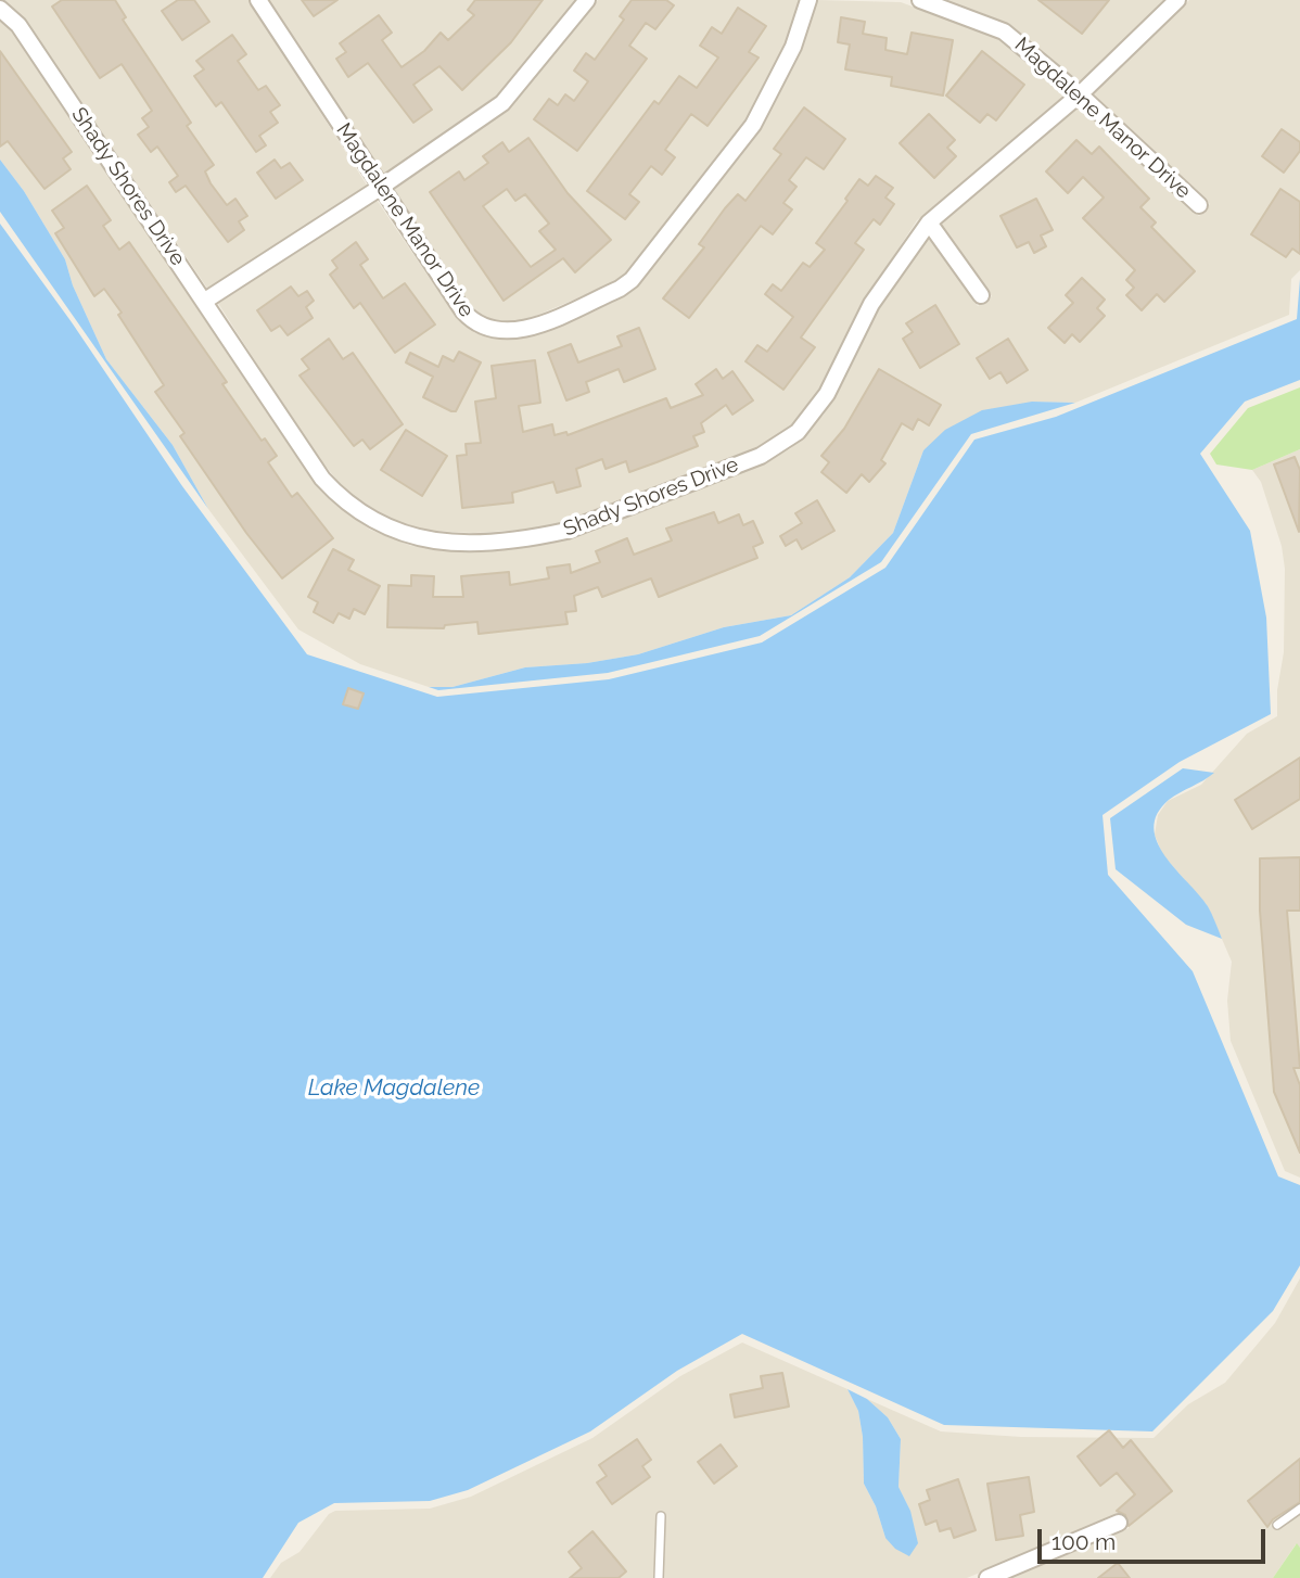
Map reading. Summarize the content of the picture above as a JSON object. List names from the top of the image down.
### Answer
{
  "streets": {
    "street": ["Magdalene Manor Drive", "Shady Shores Drive"]
  },
  "crossings": [
    ["Magdalene Manor Drive", "Shady Shores Drive"]
  ],
  "water": ["Lake Magdalene"],
  "scale_bar": "100 m"
}
